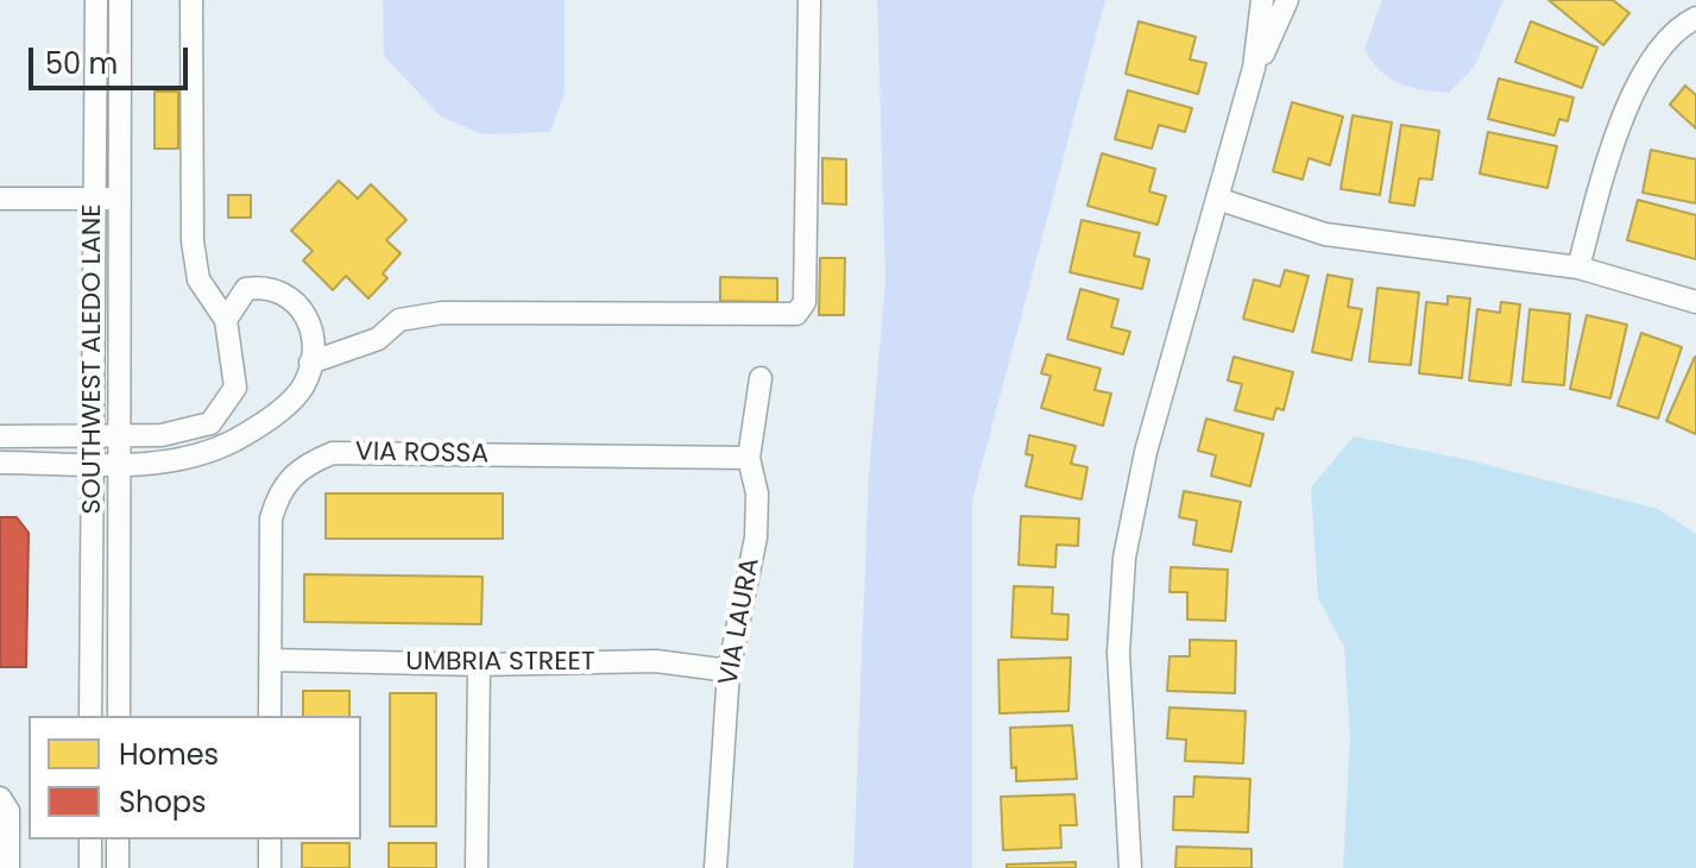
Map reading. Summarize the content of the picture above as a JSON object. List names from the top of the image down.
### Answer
{
  "streets": {
    "street": [
      "SOUTHWEST ALEDO LANE",
      "VIA ROSSA",
      "VIA LAURA",
      "UMBRIA STREET"
    ]
  },
  "crossings": [
    ["VIA ROSSA", "VIA LAURA"],
    ["VIA ROSSA", "UMBRIA STREET"],
    ["VIA LAURA", "UMBRIA STREET"]
  ],
  "legend": ["Homes", "Shops"],
  "scale_bar": "50 m"
}
